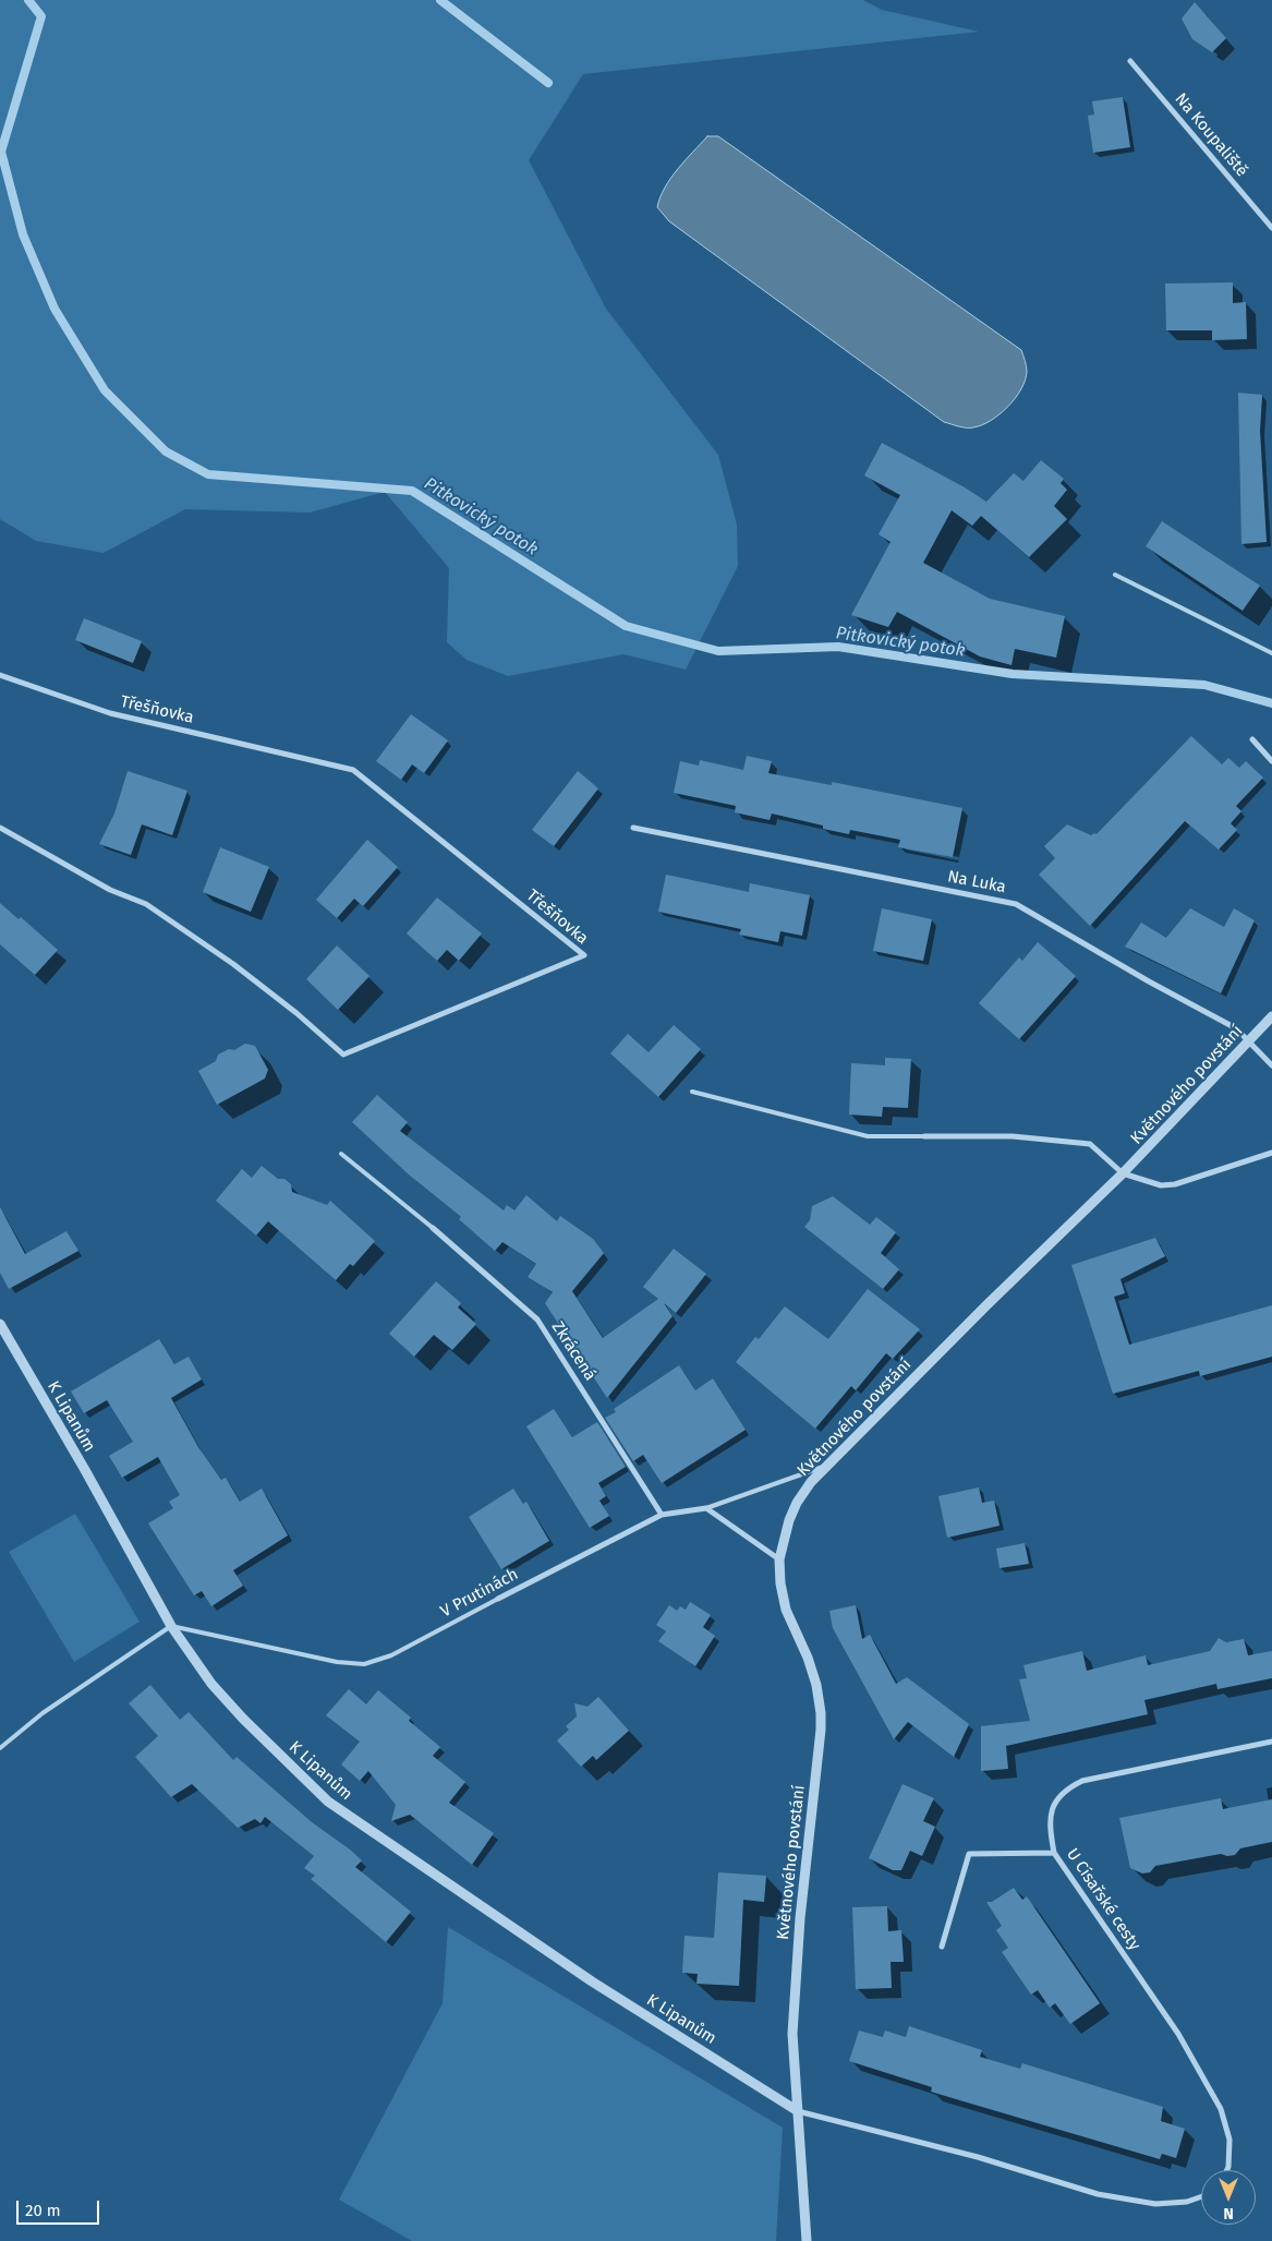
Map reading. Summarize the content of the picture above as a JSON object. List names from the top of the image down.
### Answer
{
  "streets": {
    "street": [
      "Na Koupaliště",
      "Třešňovka",
      "Na Luka",
      "Květnového povstání",
      "Zkrácená",
      "K Lipanům",
      "V Prutinách",
      "U Císařské cesty"
    ]
  },
  "crossings": [
    ["Na Luka", "Květnového povstání"],
    ["Květnového povstání", "K Lipanům"],
    ["Zkrácená", "V Prutinách"],
    ["K Lipanům", "V Prutinách"]
  ],
  "water": ["Pitkovický potok"],
  "scale_bar": "20 m",
  "north": "bottom"
}
